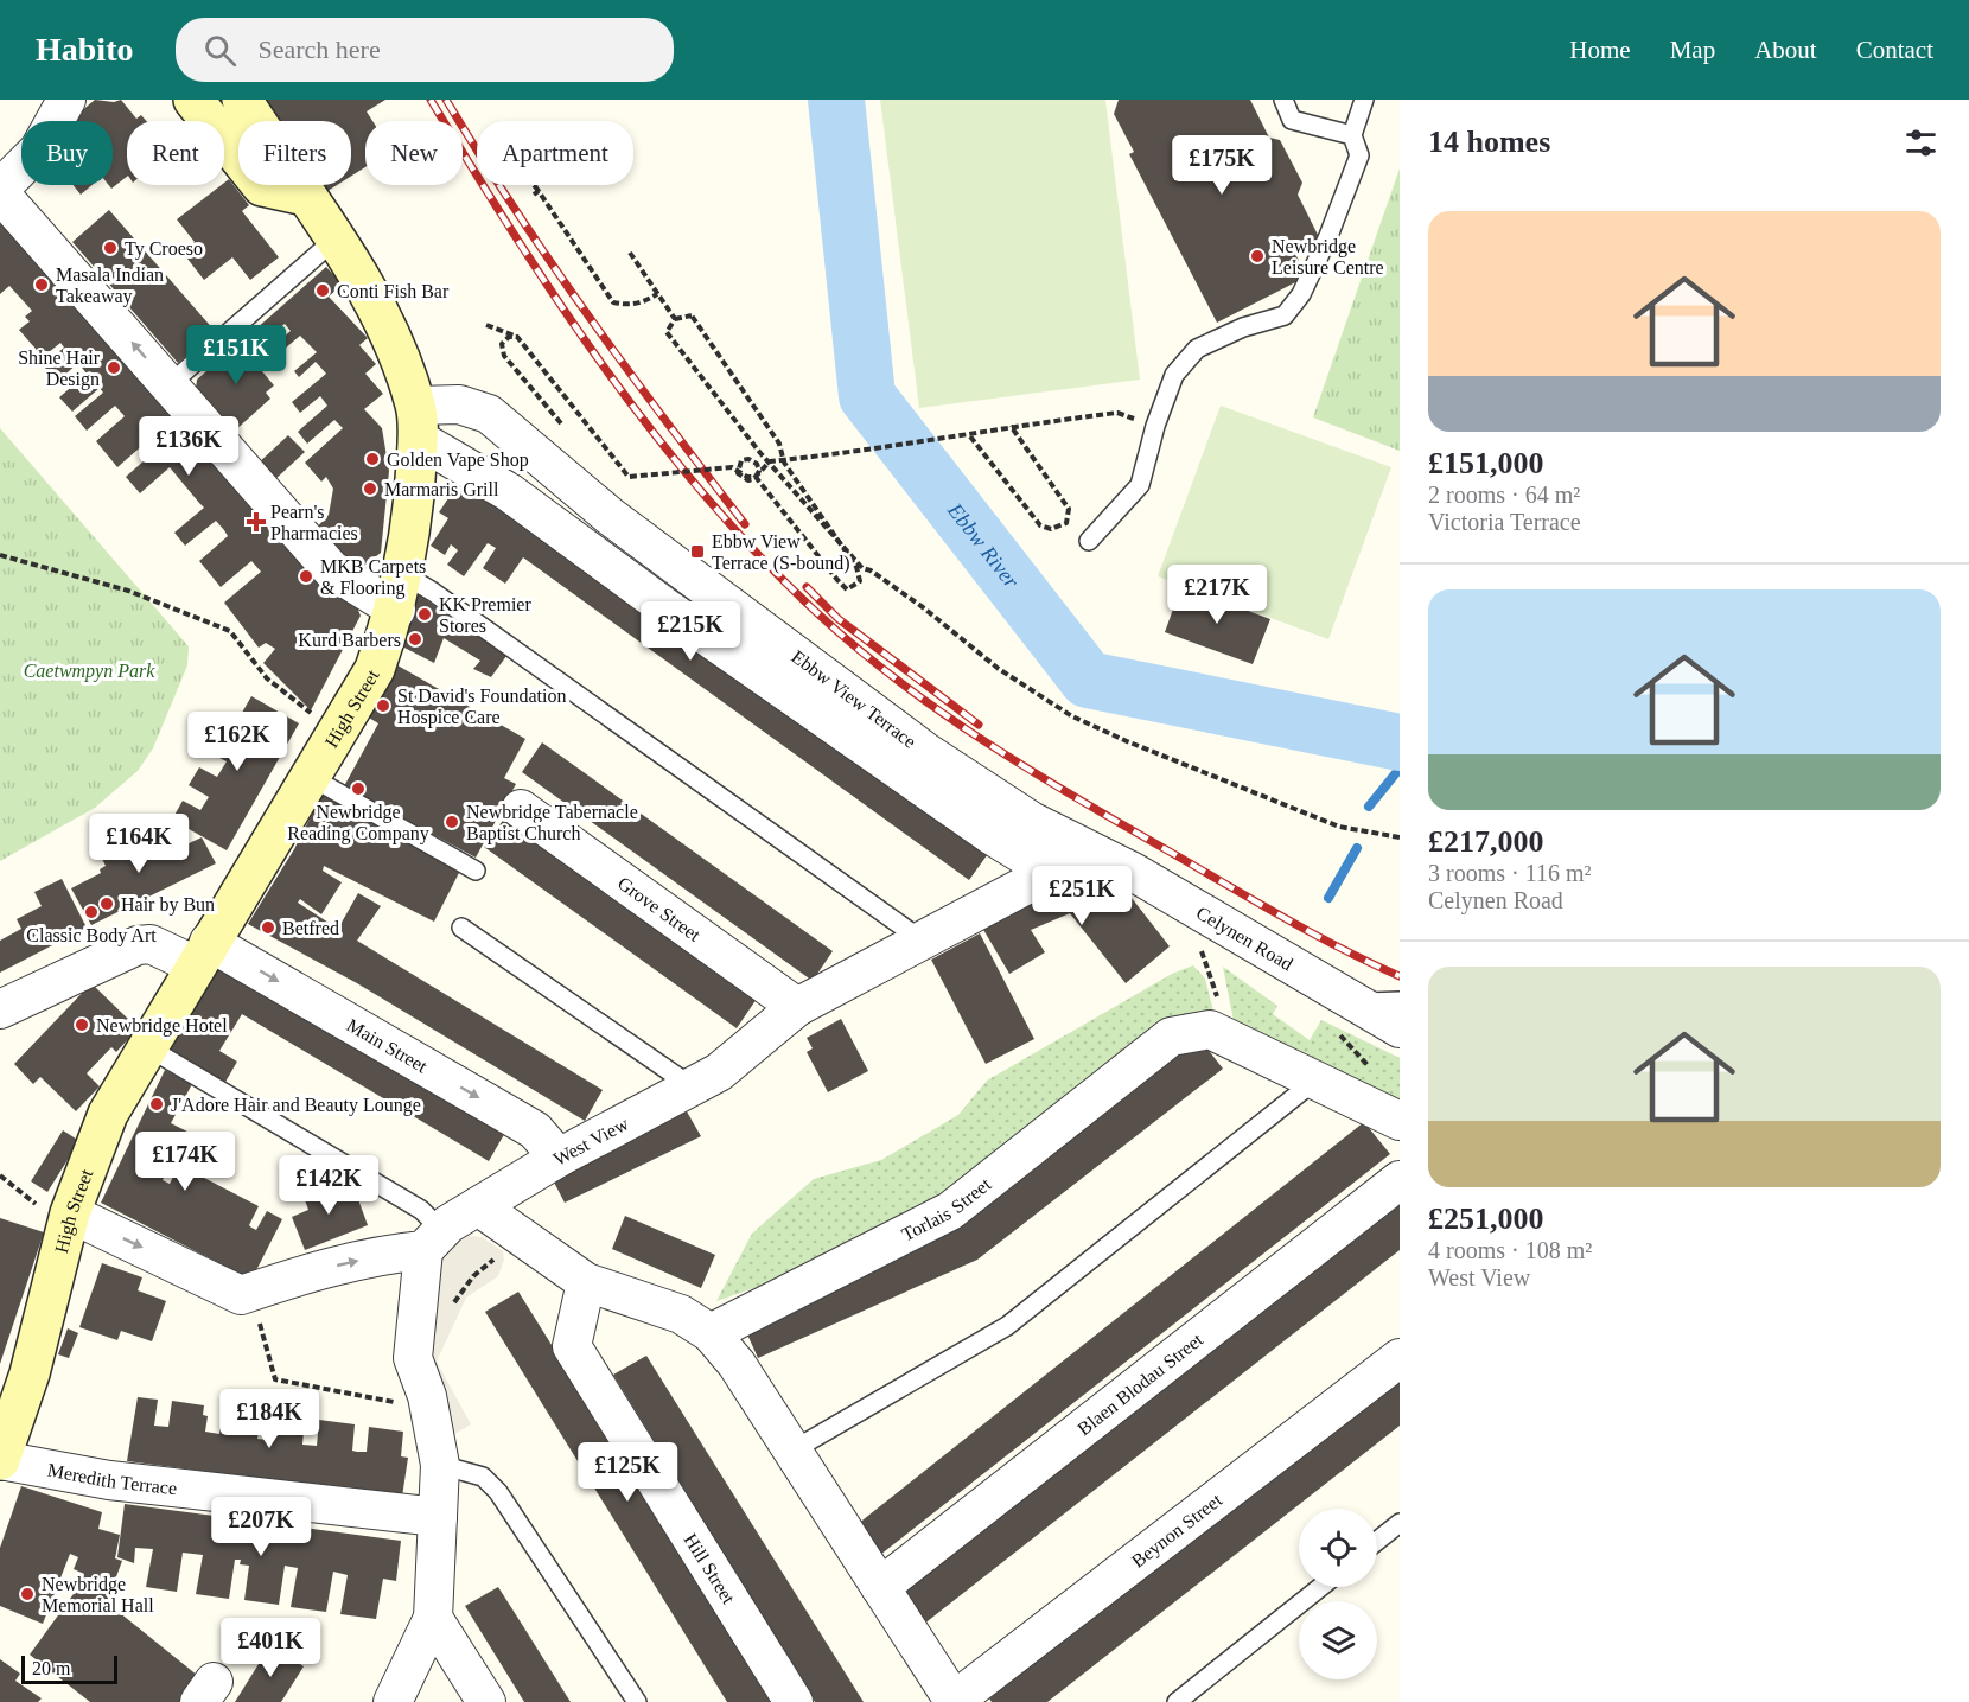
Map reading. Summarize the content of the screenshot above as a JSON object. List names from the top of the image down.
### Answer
{
  "streets": {
    "street": [
      "Ebbw View Terrace",
      "High Street",
      "Grove Street",
      "Celynen Road",
      "Main Street",
      "West View",
      "Torlais Street",
      "Blaen Blodau Street",
      "Meredith Terrace",
      "Beynon Street",
      "Hill Street"
    ]
  },
  "crossings": [
    ["Ebbw View Terrace", "High Street"],
    ["Ebbw View Terrace", "Celynen Road"],
    ["Ebbw View Terrace", "West View"],
    ["High Street", "Main Street"],
    ["High Street", "West View"],
    ["High Street", "Meredith Terrace"],
    ["Grove Street", "West View"],
    ["Celynen Road", "West View"],
    ["Main Street", "West View"]
  ],
  "one_way": ["Main Street"],
  "water": ["Ebbw River"],
  "parks": ["Caetwmpyn Park"],
  "places": {
    "other": [
      "Ty Croeso",
      "Newbridge Leisure Centre",
      "Masala Indian Takeaway",
      "Conti Fish Bar",
      "Shine Hair Design",
      "Golden Vape Shop",
      "Marmaris Grill",
      "MKB Carpets & Flooring",
      "KK Premier Stores",
      "Kurd Barbers",
      "St David's Foundation Hospice Care",
      "Newbridge Reading Company",
      "Newbridge Tabernacle Baptist Church",
      "Hair by Bun",
      "Classic Body Art",
      "Betfred",
      "Newbridge Hotel",
      "J'Adore Hair and Beauty Lounge",
      "Newbridge Memorial Hall"
    ],
    "health": ["Pearn's Pharmacies"],
    "transit": ["Ebbw View Terrace (S-bound)"]
  },
  "scale_bar": "20 m",
  "page": {
    "header": "Habito",
    "search": "Search here",
    "nav": [
      "Home",
      "Map",
      "About",
      "Contact"
    ],
    "heading": "14 homes",
    "chip": [
      "Buy",
      "Rent",
      "Filters",
      "New",
      "Apartment"
    ],
    "price": [
      "£175K",
      "£151K",
      "£136K",
      "£217K",
      "£215K",
      "£162K",
      "£164K",
      "£251K",
      "£174K",
      "£142K",
      "£184K",
      "£125K",
      "£207K",
      "£401K"
    ],
    "list": [
      {
        "name": "£151,000",
        "note": "2 rooms · 64 m² · Victoria Terrace"
      },
      {
        "name": "£217,000",
        "note": "3 rooms · 116 m² · Celynen Road"
      },
      {
        "name": "£251,000",
        "note": "4 rooms · 108 m² · West View"
      }
    ],
    "scale": "20 m"
  }
}
